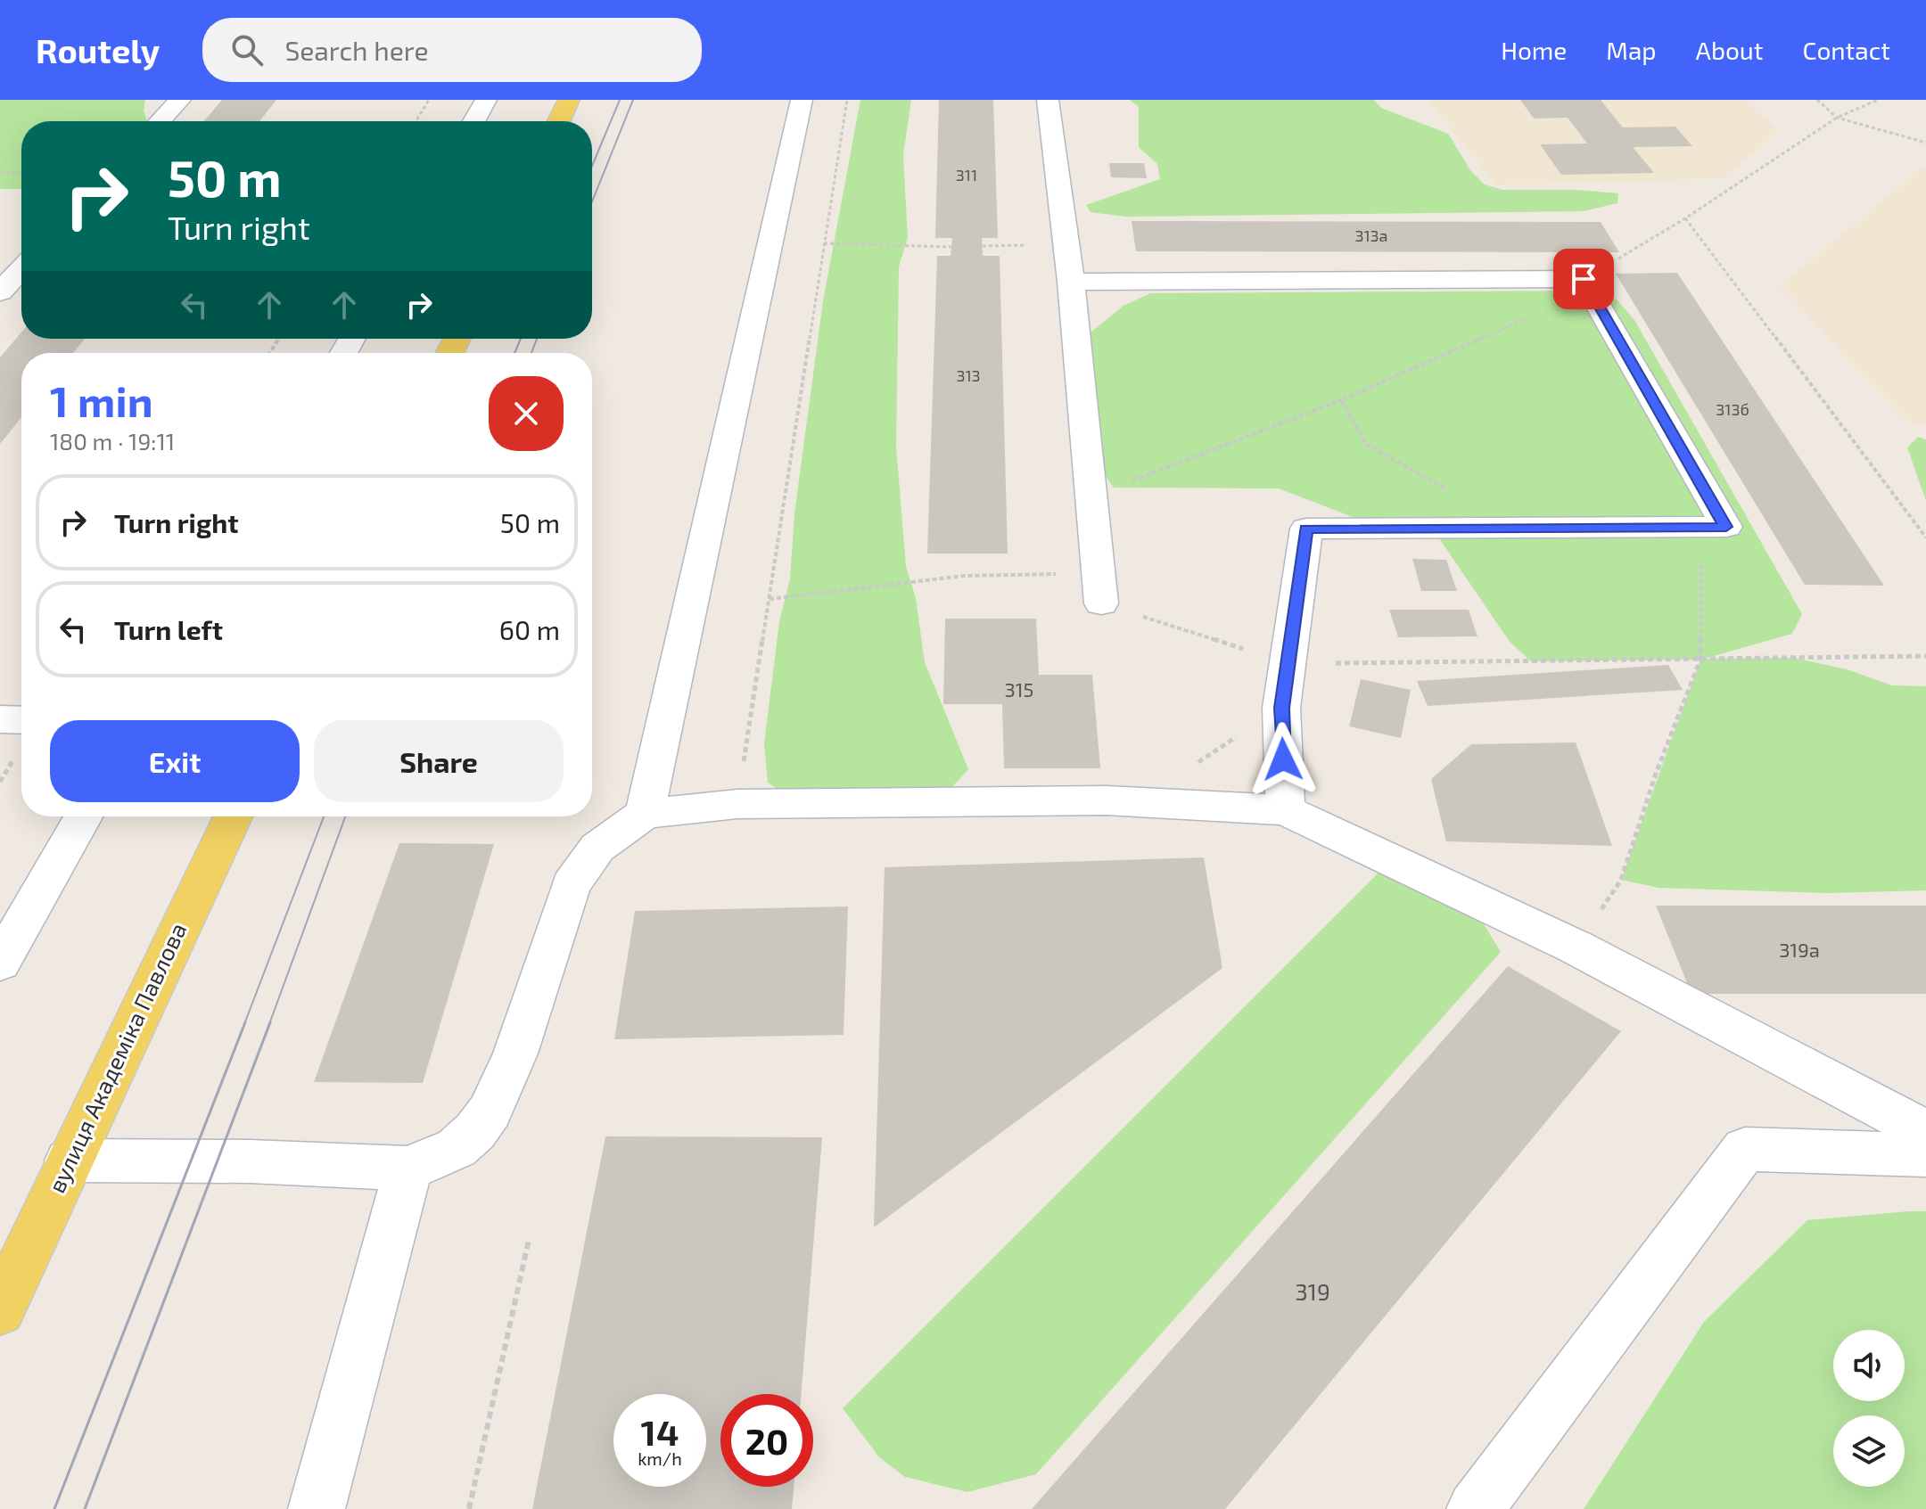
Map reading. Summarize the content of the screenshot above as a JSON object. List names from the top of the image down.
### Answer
{
  "streets": {
    "main road": ["вулиця Академіка Павлова"]
  },
  "house_numbers": [
    "311",
    "313а",
    "313",
    "313б",
    "315",
    "319а",
    "319"
  ],
  "page": {
    "header": "Routely",
    "search": "Search here",
    "nav": [
      "Home",
      "Map",
      "About",
      "Contact"
    ],
    "turn": ["50 m", "Turn right"],
    "heading": ["1 min", "180 m · 19:11"],
    "list": [
      {
        "name": "Turn right",
        "value": "50 m"
      },
      {
        "name": "Turn left",
        "value": "60 m"
      }
    ],
    "buttons": ["Exit", "Share"],
    "speed": "14 km/h",
    "limit": "20"
  }
}
